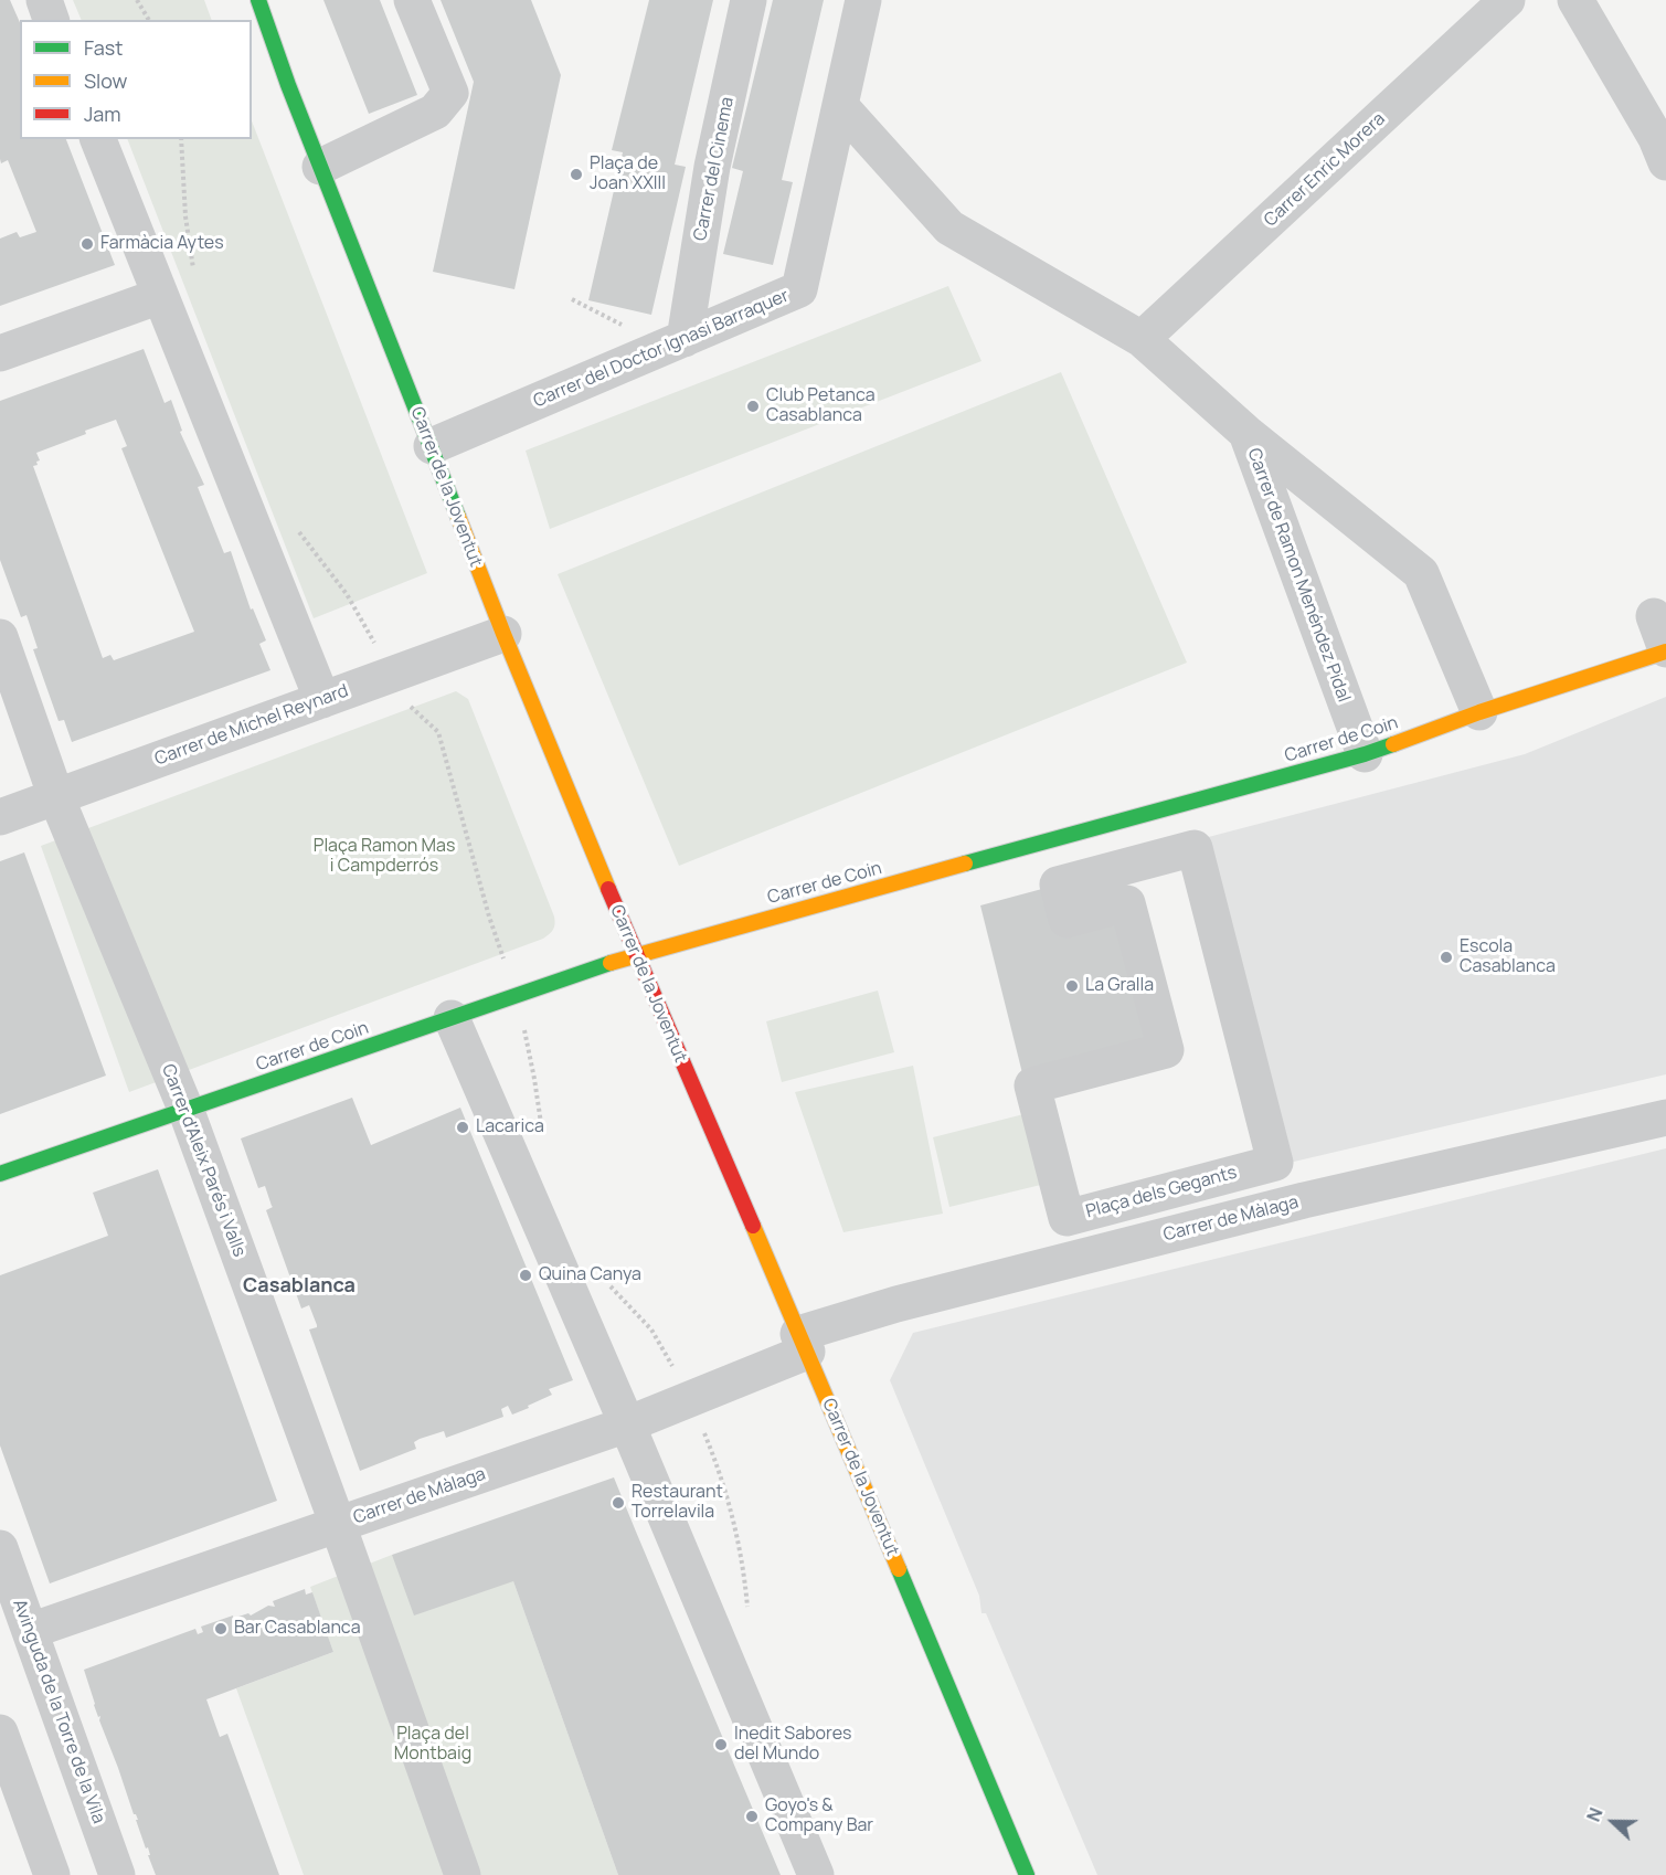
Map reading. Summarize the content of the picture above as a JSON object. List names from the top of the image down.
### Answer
{
  "streets": {
    "street": [
      "Carrer del Cinema",
      "Carrer Enric Morera",
      "Carrer del Doctor Ignasi Barraquer",
      "Carrer de la Joventut",
      "Carrer de Ramon Menéndez Pidal",
      "Carrer de Michel Reynard",
      "Carrer de Coin",
      "Carrer d'Aleix Parés i Valls",
      "Plaça dels Gegants",
      "Carrer de Màlaga",
      "Avinguda de la Torre de la Vila"
    ]
  },
  "crossings": [
    ["Carrer del Cinema", "Carrer del Doctor Ignasi Barraquer"],
    ["Carrer Enric Morera", "Carrer de Ramon Menéndez Pidal"],
    ["Carrer del Doctor Ignasi Barraquer", "Carrer de la Joventut"],
    ["Carrer del Doctor Ignasi Barraquer", "Carrer de Ramon Menéndez Pidal"],
    ["Carrer de la Joventut", "Carrer de Michel Reynard"],
    ["Carrer de la Joventut", "Carrer de Coin"],
    ["Carrer de la Joventut", "Carrer de Màlaga"],
    ["Carrer de Ramon Menéndez Pidal", "Carrer de Coin"],
    ["Carrer de Michel Reynard", "Carrer d'Aleix Parés i Valls"],
    ["Carrer de Coin", "Carrer d'Aleix Parés i Valls"],
    ["Carrer d'Aleix Parés i Valls", "Carrer de Màlaga"],
    ["Carrer de Màlaga", "Avinguda de la Torre de la Vila"]
  ],
  "districts": ["Casablanca"],
  "parks": ["Plaça Ramon Mas i Campderrós", "Plaça del Montbaig"],
  "places": [
    "Plaça de Joan XXIII",
    "Farmàcia Aytes",
    "Club Petanca Casablanca",
    "Escola Casablanca",
    "La Gralla",
    "Lacarica",
    "Quina Canya",
    "Restaurant Torrelavila",
    "Bar Casablanca",
    "Inedit Sabores del Mundo",
    "Goyo's & Company Bar"
  ],
  "legend": ["Fast", "Slow", "Jam"],
  "north": "left"
}
